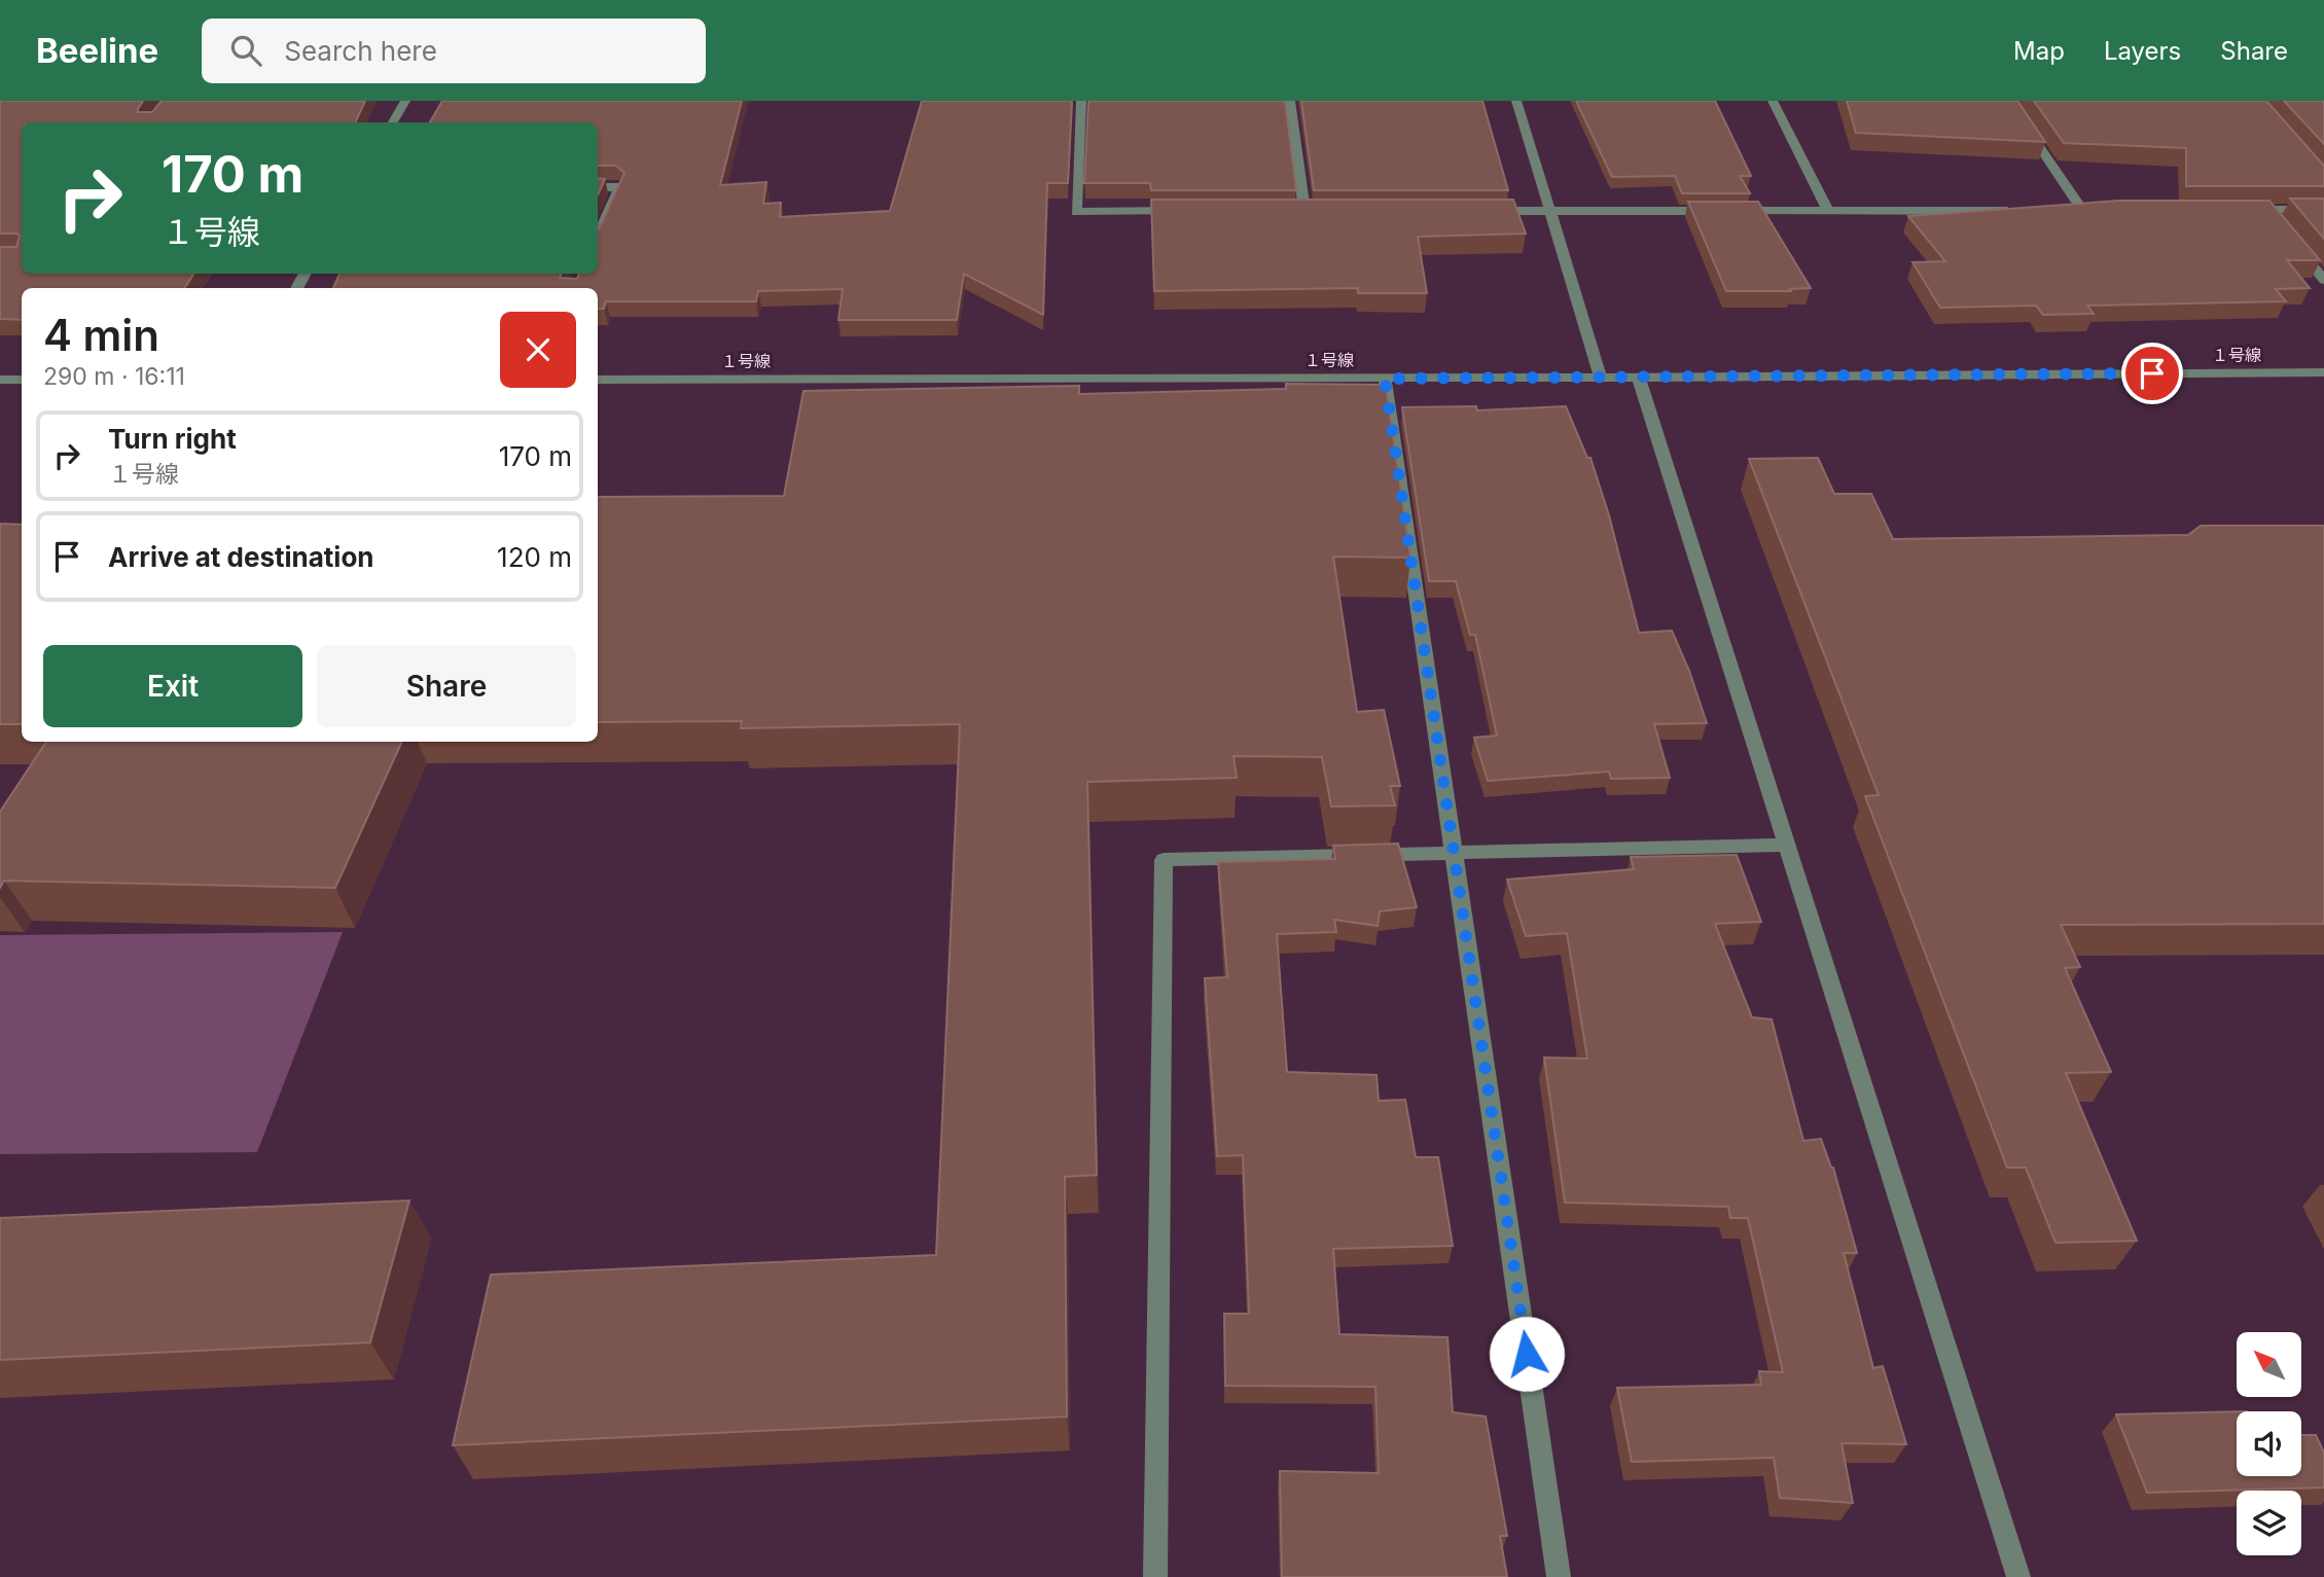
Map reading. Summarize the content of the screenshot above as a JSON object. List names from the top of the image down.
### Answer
{
  "streets": {
    "street": ["１号線"]
  },
  "north": "top left",
  "page": {
    "header": "Beeline",
    "search": "Search here",
    "nav": ["Map", "Layers", "Share"],
    "turn": ["170 m", "１号線"],
    "heading": ["4 min", "290 m · 16:11"],
    "list": [
      {
        "name": "Turn right",
        "note": "１号線",
        "value": "170 m"
      },
      {
        "name": "Arrive at destination",
        "value": "120 m"
      }
    ],
    "buttons": ["Exit", "Share"]
  }
}
